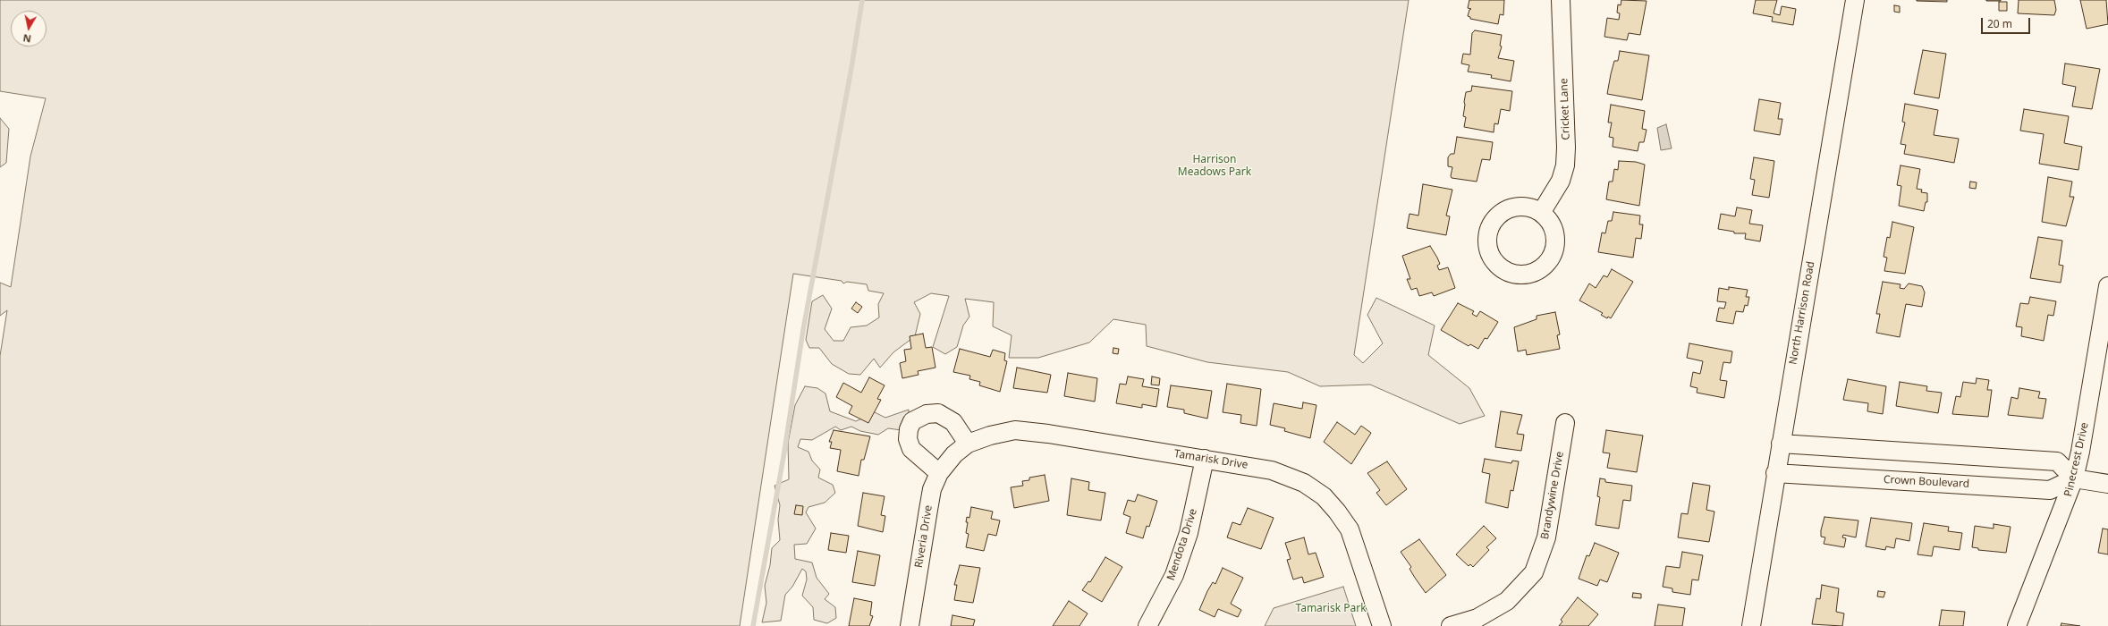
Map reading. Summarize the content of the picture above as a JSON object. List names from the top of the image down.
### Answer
{
  "streets": {
    "street": [
      "Cricket Lane",
      "North Harrison Road",
      "Tamarisk Drive",
      "Pinecrest Drive",
      "Crown Boulevard",
      "Brandywine Drive",
      "Riveria Drive",
      "Mendota Drive"
    ]
  },
  "crossings": [
    ["North Harrison Road", "Crown Boulevard"],
    ["Tamarisk Drive", "Riveria Drive"],
    ["Tamarisk Drive", "Mendota Drive"],
    ["Pinecrest Drive", "Crown Boulevard"]
  ],
  "parks": ["Harrison Meadows Park", "Tamarisk Park"],
  "scale_bar": "20 m",
  "north": "bottom"
}
